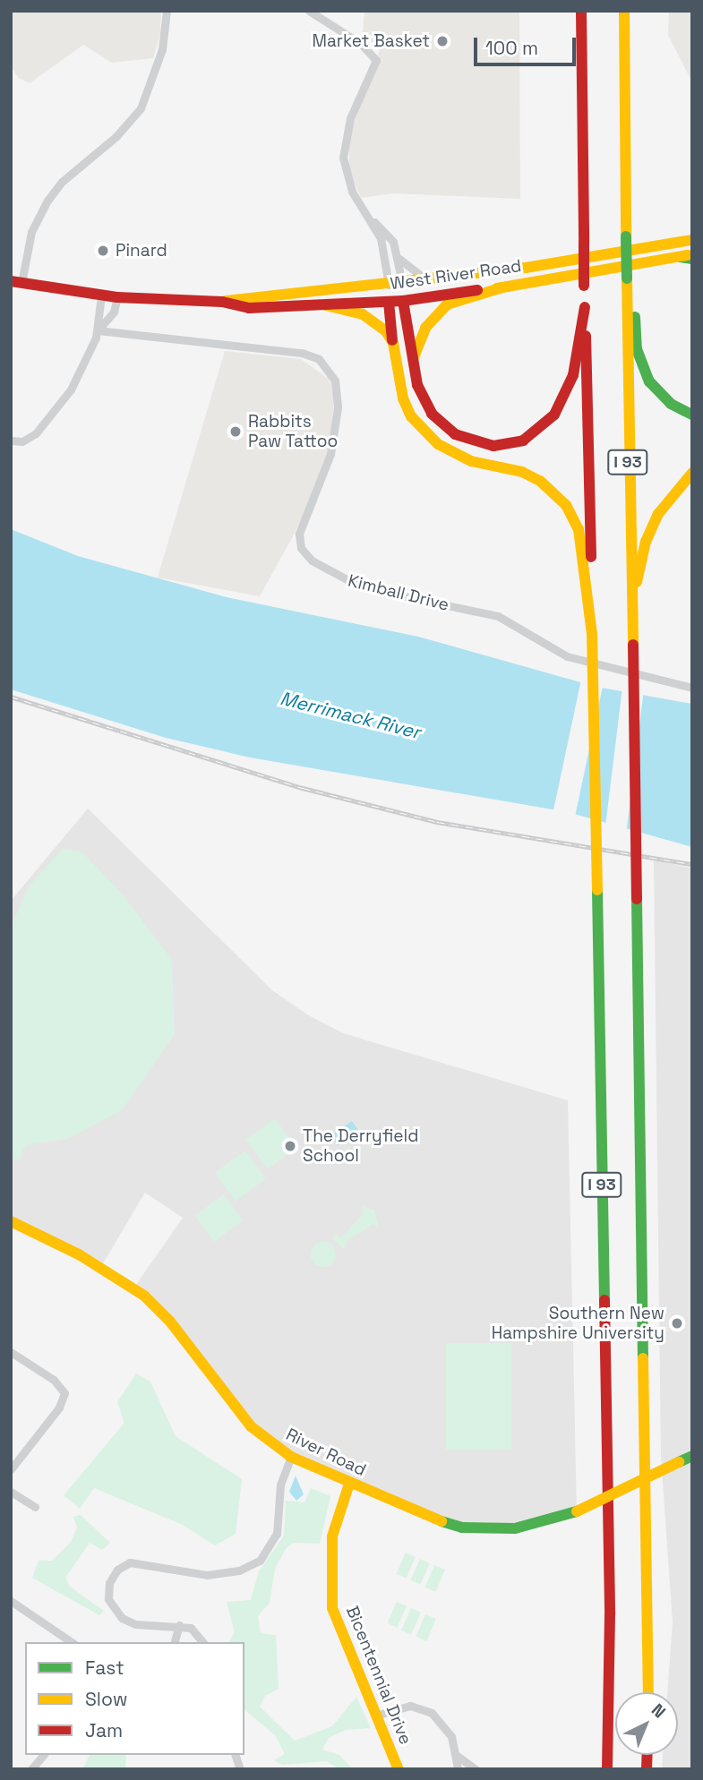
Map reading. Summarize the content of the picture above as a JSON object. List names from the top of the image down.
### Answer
{
  "streets": {
    "main road": [
      "West River Road",
      "I 93",
      "River Road",
      "Bicentennial Drive"
    ],
    "street": ["Kimball Drive"]
  },
  "crossings": [
    ["River Road", "Bicentennial Drive"]
  ],
  "water": ["Merrimack River"],
  "places": [
    "Market Basket",
    "Pinard",
    "Rabbits Paw Tattoo",
    "The Derryfield School",
    "Southern New Hampshire University"
  ],
  "legend": ["Fast", "Slow", "Jam"],
  "scale_bar": "100 m",
  "north": "top right"
}
